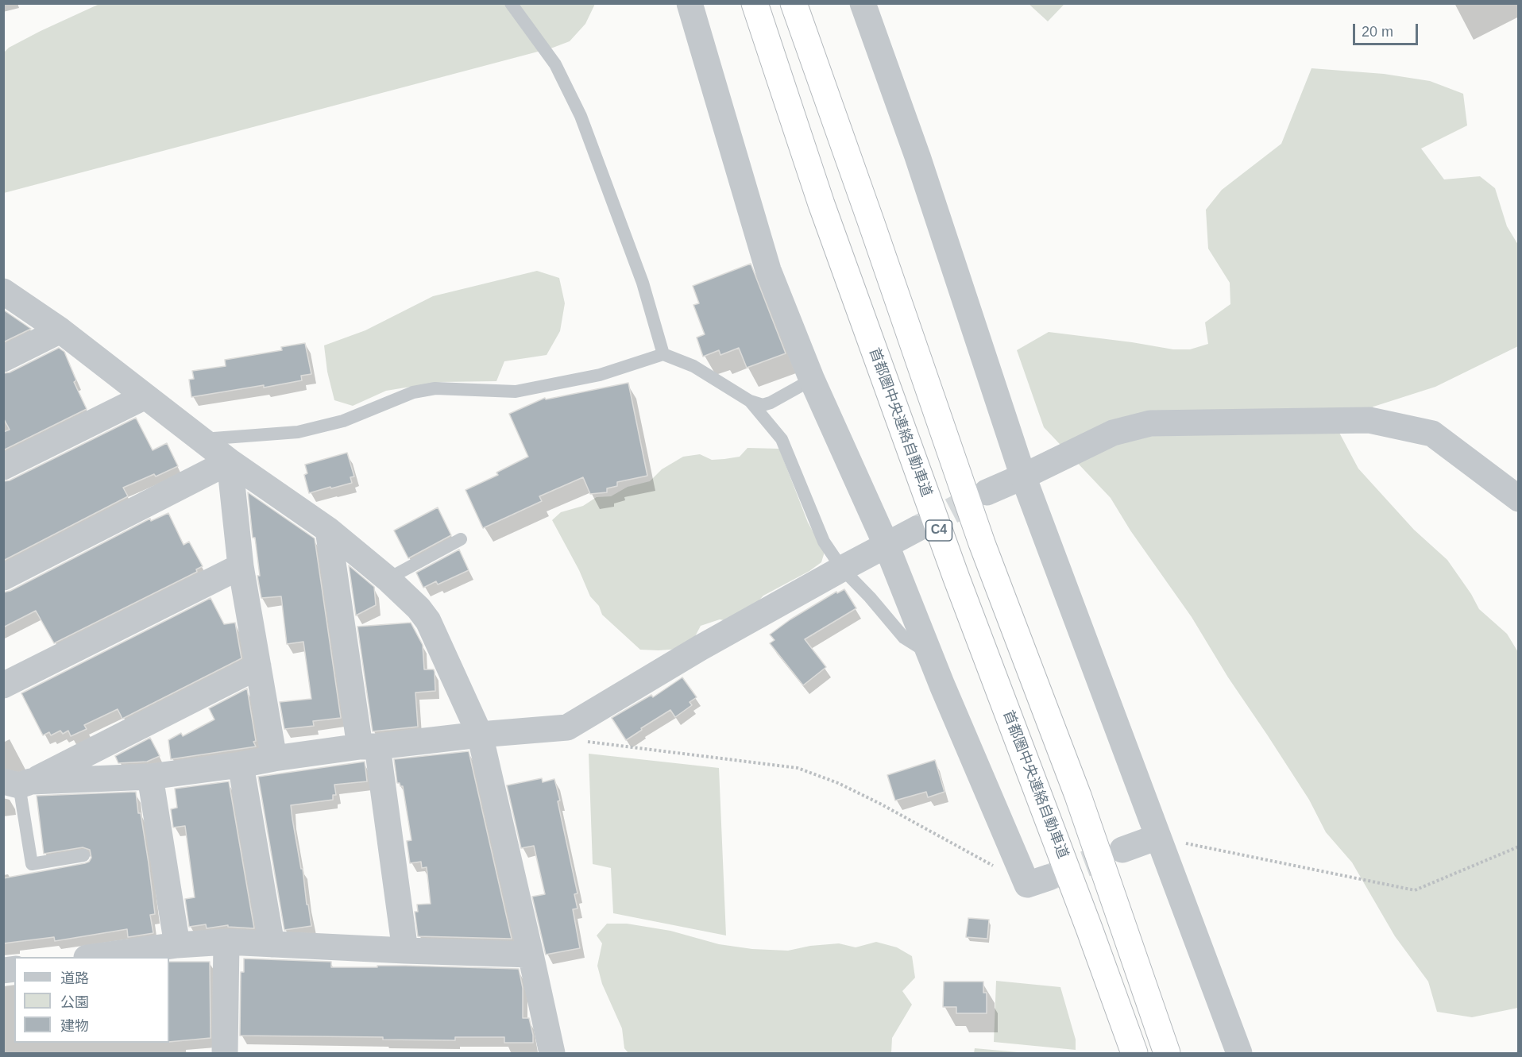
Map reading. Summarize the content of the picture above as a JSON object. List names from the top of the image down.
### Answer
{
  "streets": {
    "highway": ["首都圏中央連絡自動車道", "C4"]
  },
  "legend": ["道路", "公園", "建物"],
  "scale_bar": "20 m"
}
